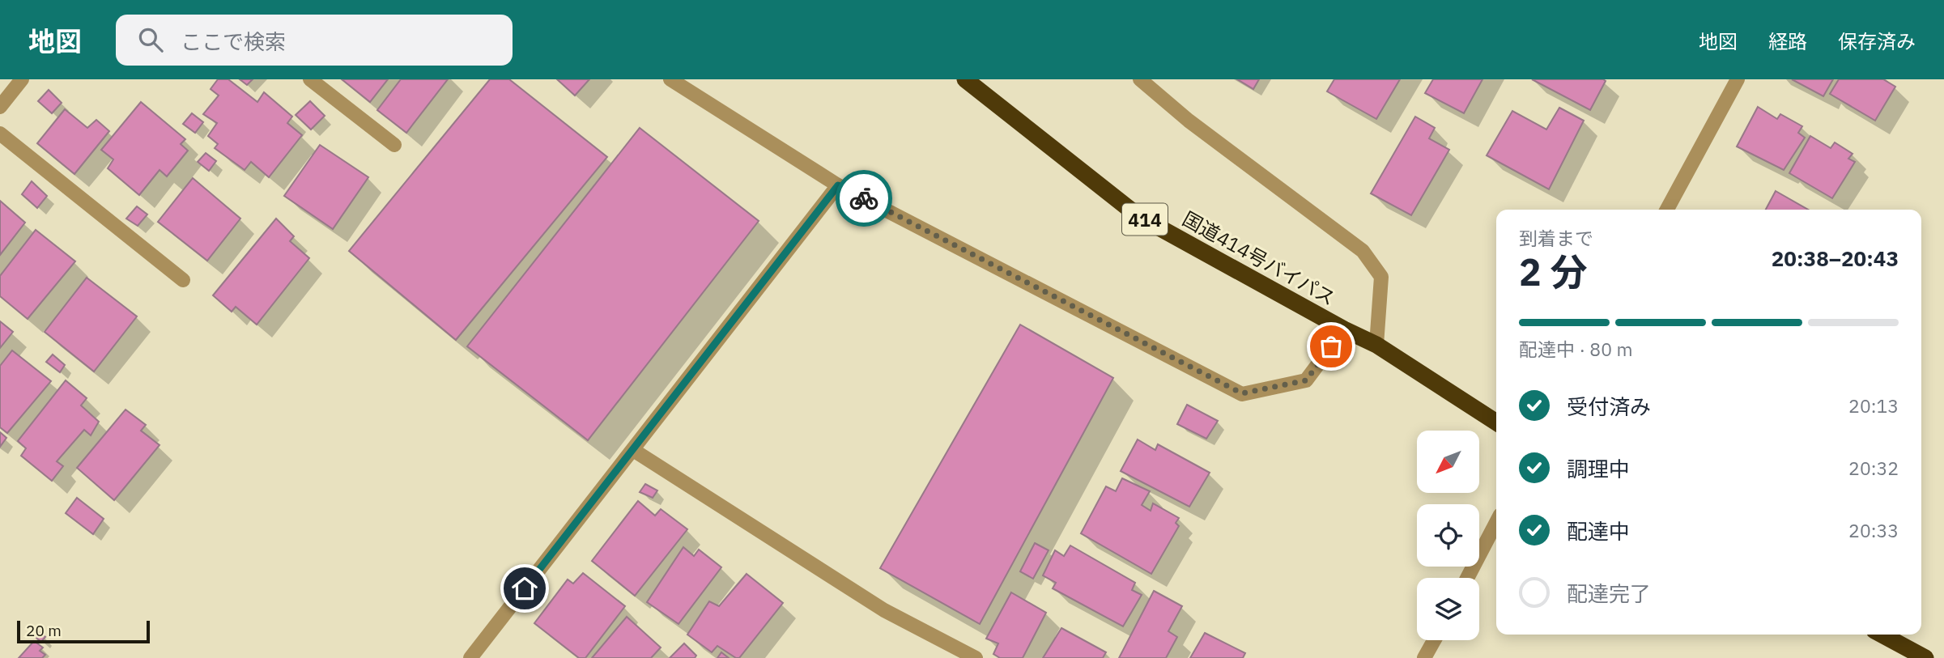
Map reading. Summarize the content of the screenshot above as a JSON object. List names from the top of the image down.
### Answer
{
  "streets": {
    "highway": ["414", "国道414号バイパス"]
  },
  "crossings": [
    ["414", "国道414号バイパス"]
  ],
  "scale_bar": "20 m",
  "north": "bottom left",
  "page": {
    "header": "地図",
    "search": "ここで検索",
    "nav": ["地図", "経路", "保存済み"],
    "heading": ["2 分", "到着まで", "20:38–20:43"],
    "bar": "配達中 · 80 m",
    "list": [
      ["受付済み", "20:13"],
      ["調理中", "20:32"],
      ["配達中", "20:33"],
      "配達完了"
    ],
    "scale": "20 m"
  }
}
